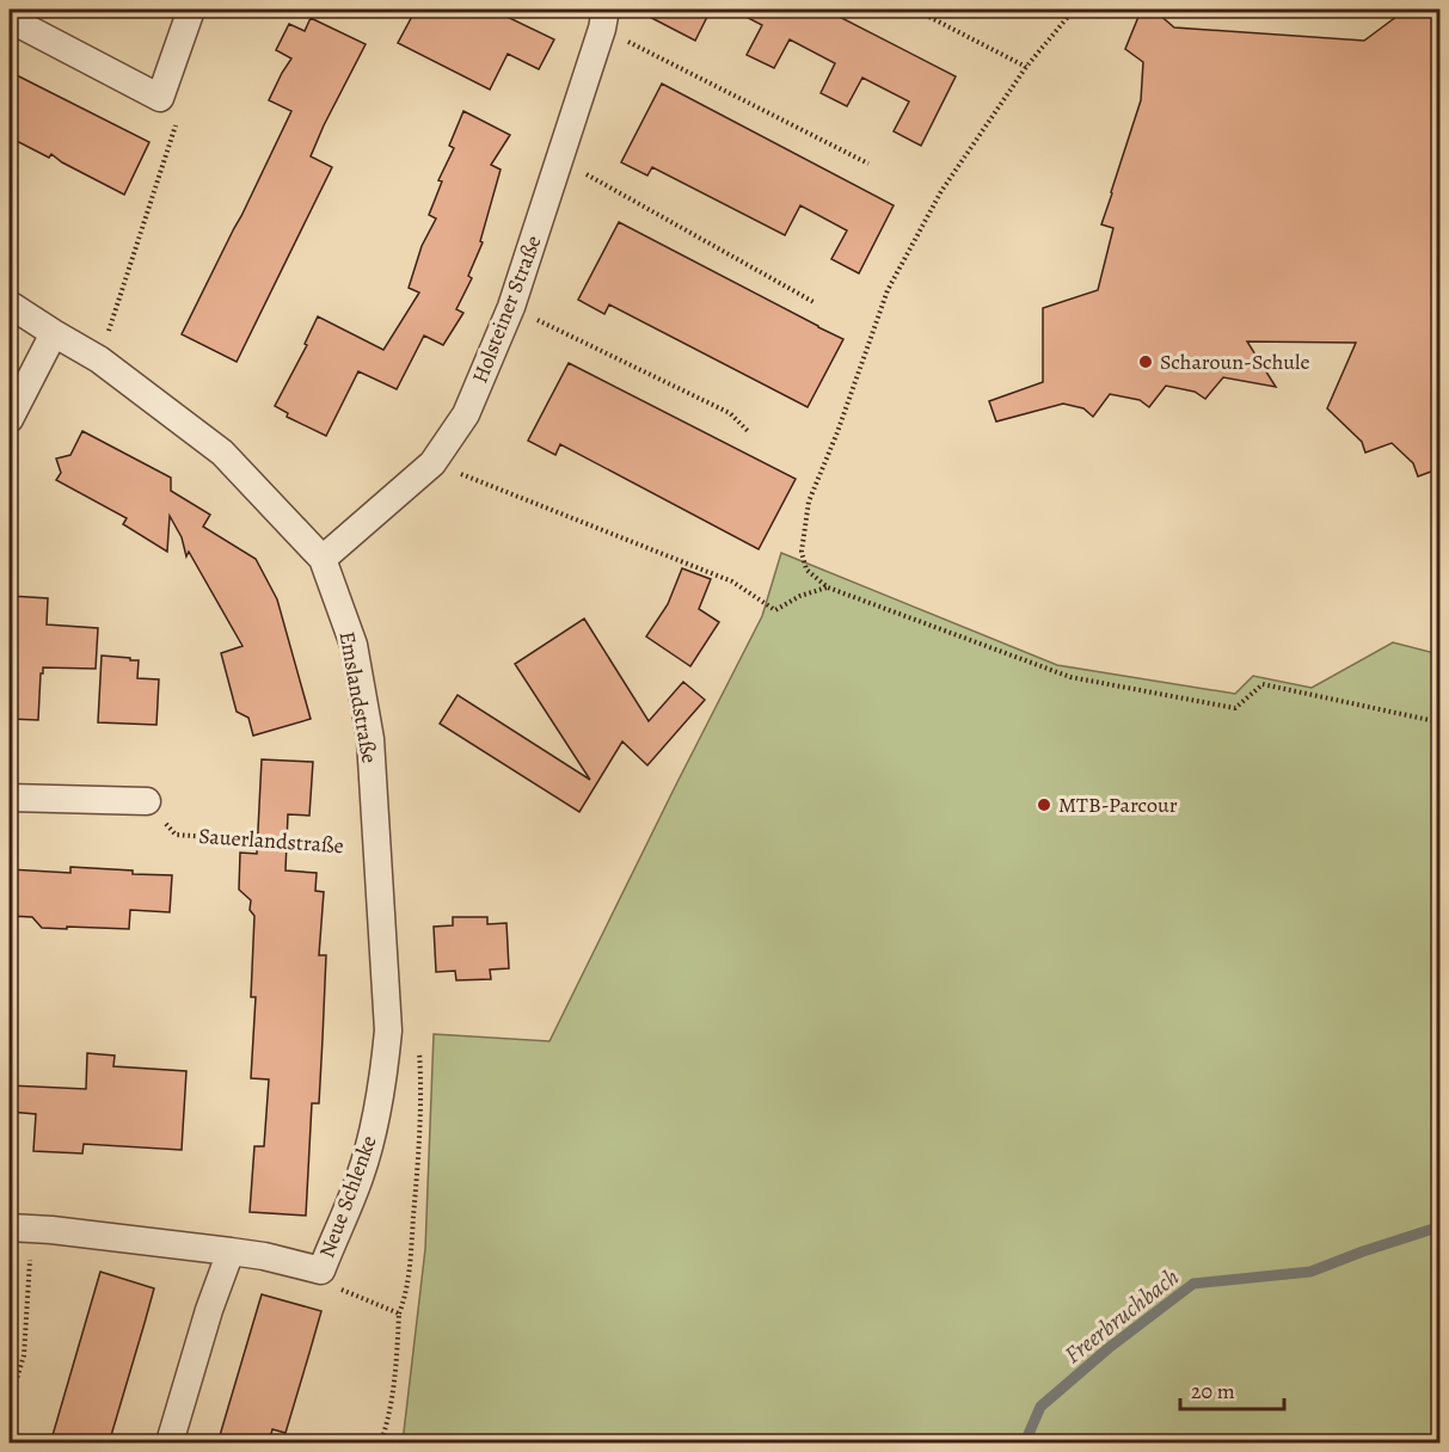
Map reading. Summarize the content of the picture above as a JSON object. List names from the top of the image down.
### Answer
{
  "streets": {
    "street": ["Holsteiner Straße", "Emslandstraße", "Neue Schlenke"],
    "path": ["Sauerlandstraße"]
  },
  "crossings": [
    ["Holsteiner Straße", "Emslandstraße"],
    ["Emslandstraße", "Sauerlandstraße"],
    ["Emslandstraße", "Neue Schlenke"]
  ],
  "water": ["Freerbruchbach"],
  "places": ["Scharoun-Schule", "MTB-Parcour"],
  "scale_bar": "20 m"
}
